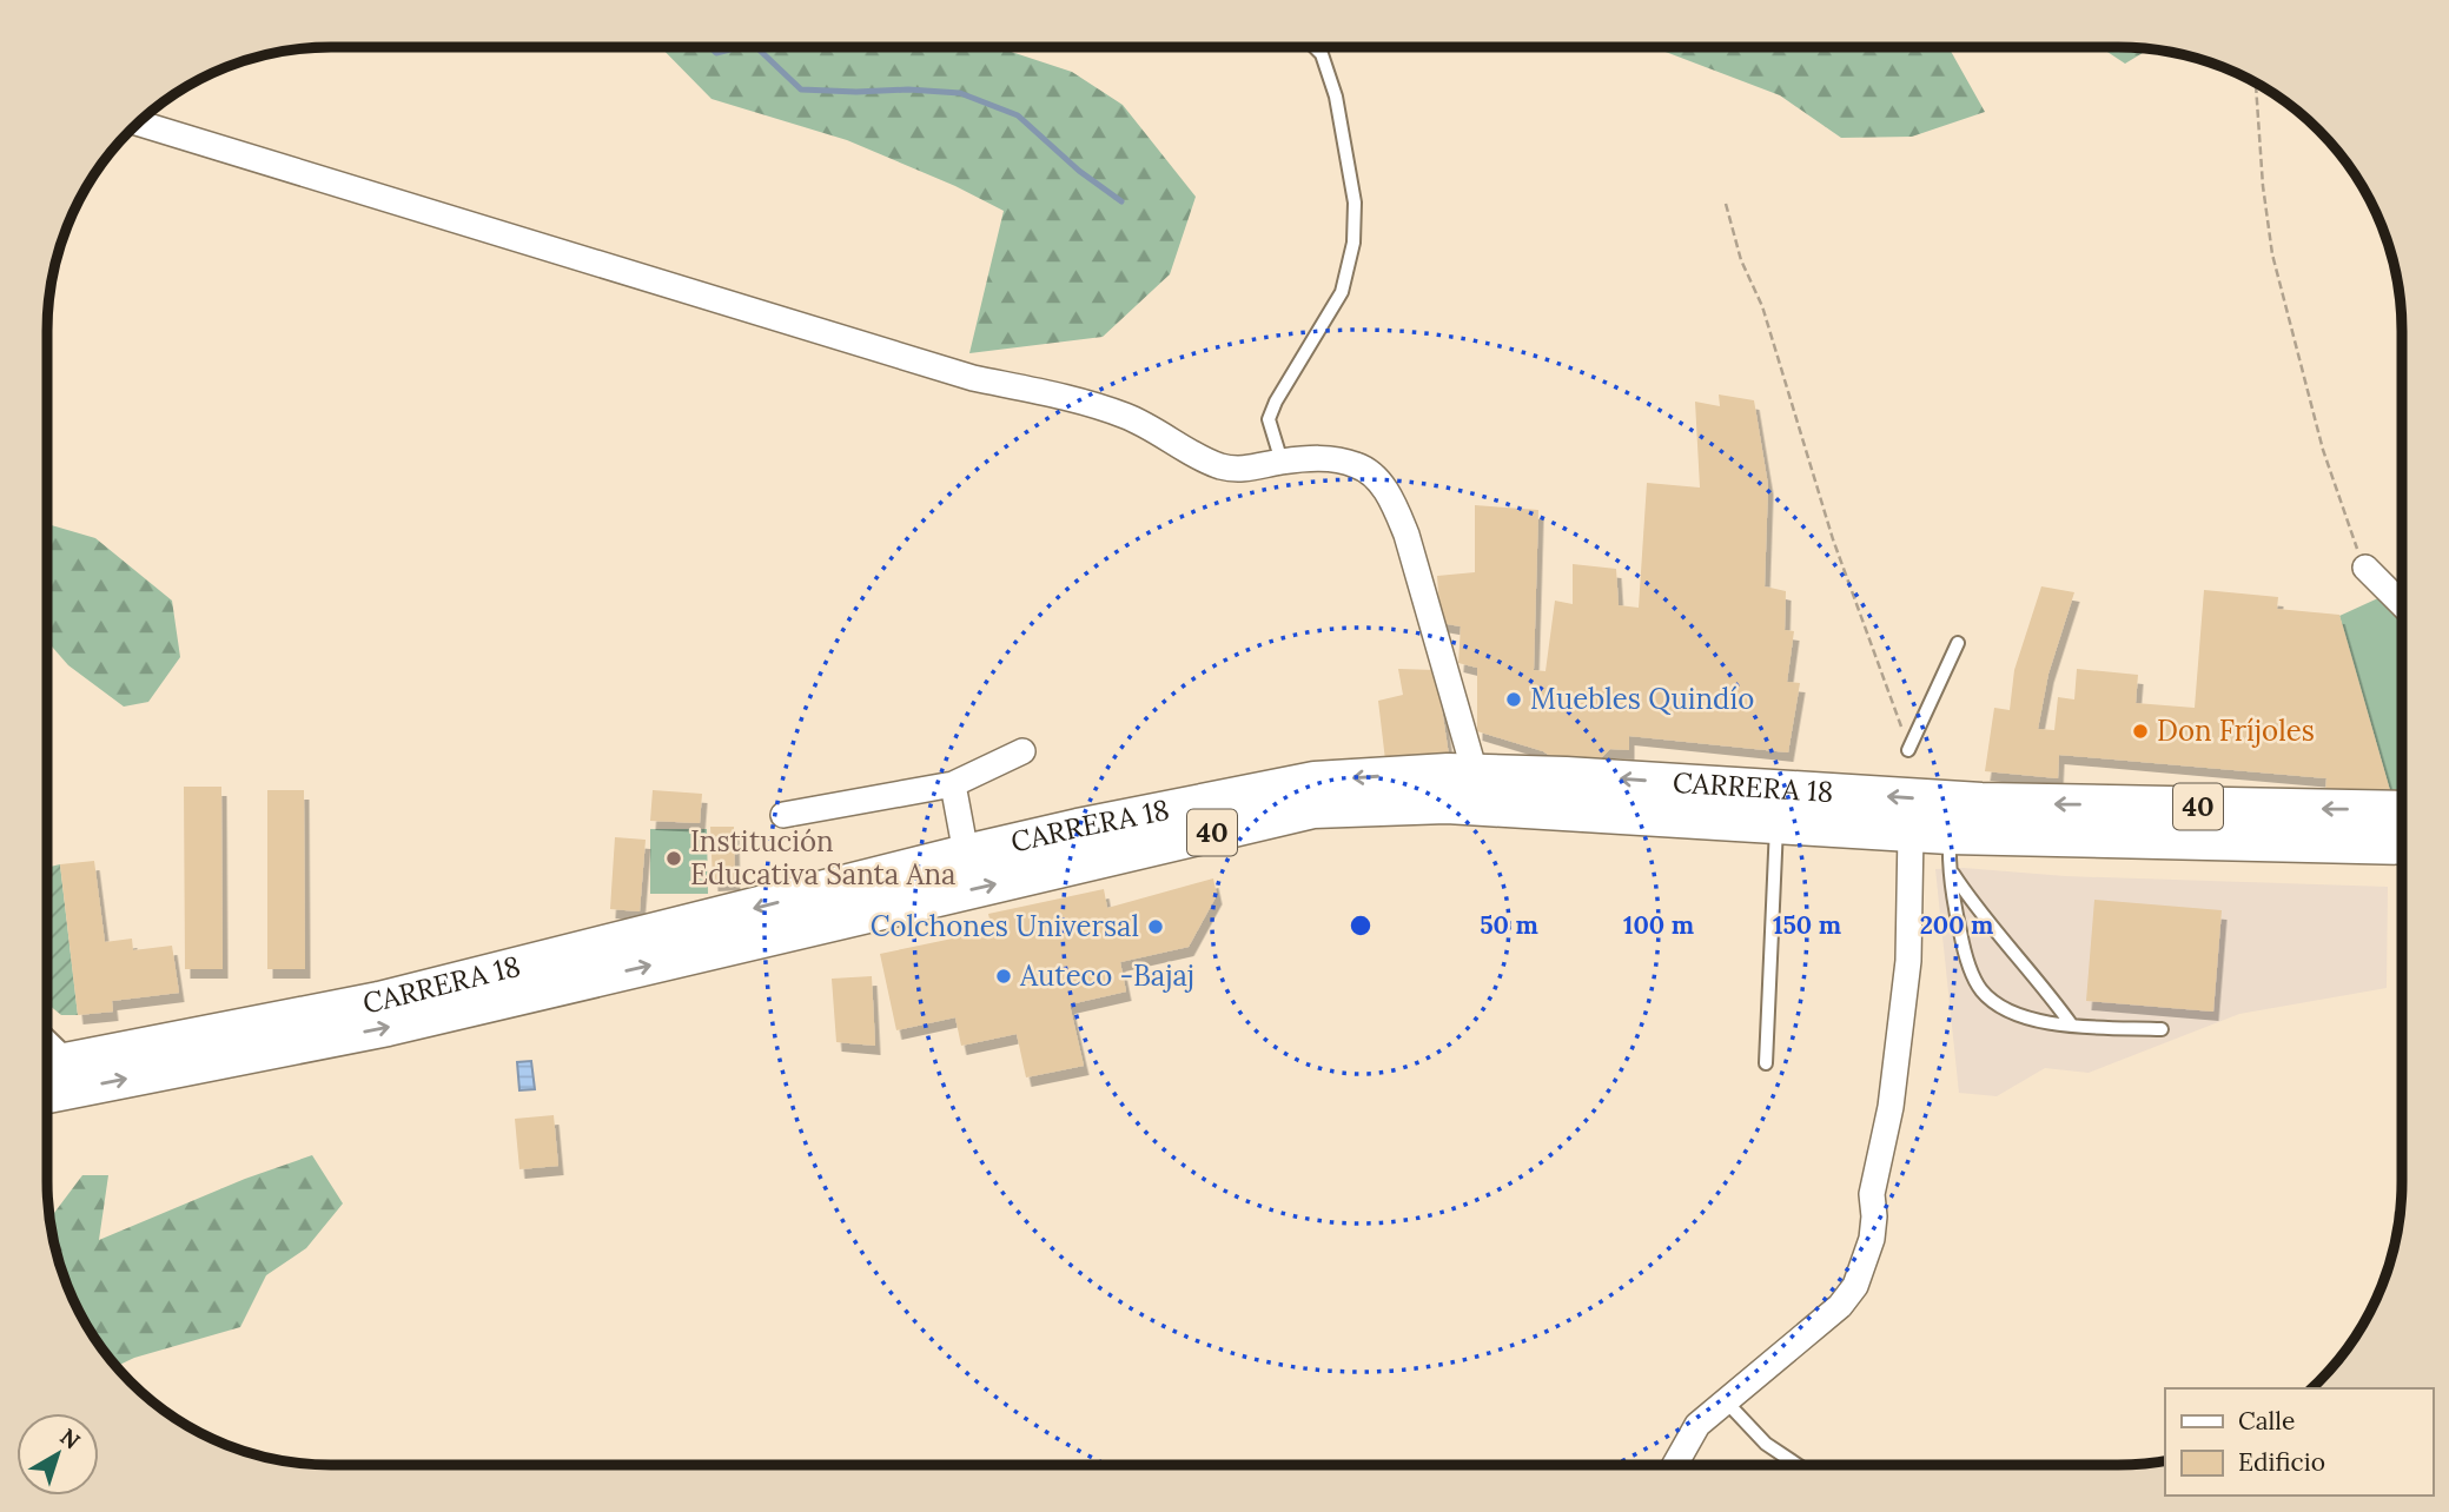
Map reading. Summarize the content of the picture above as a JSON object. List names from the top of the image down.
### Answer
{
  "streets": {
    "main road": ["CARRERA 18", "40"]
  },
  "places": [
    "Muebles Quindío",
    "Don Fríjoles",
    "Institución Educativa Santa Ana",
    "Colchones Universal",
    "Auteco -Bajaj"
  ],
  "legend": ["Calle", "Edificio"],
  "north": "top right",
  "rings": [
    "50 m",
    "100 m",
    "150 m",
    "200 m"
  ]
}
